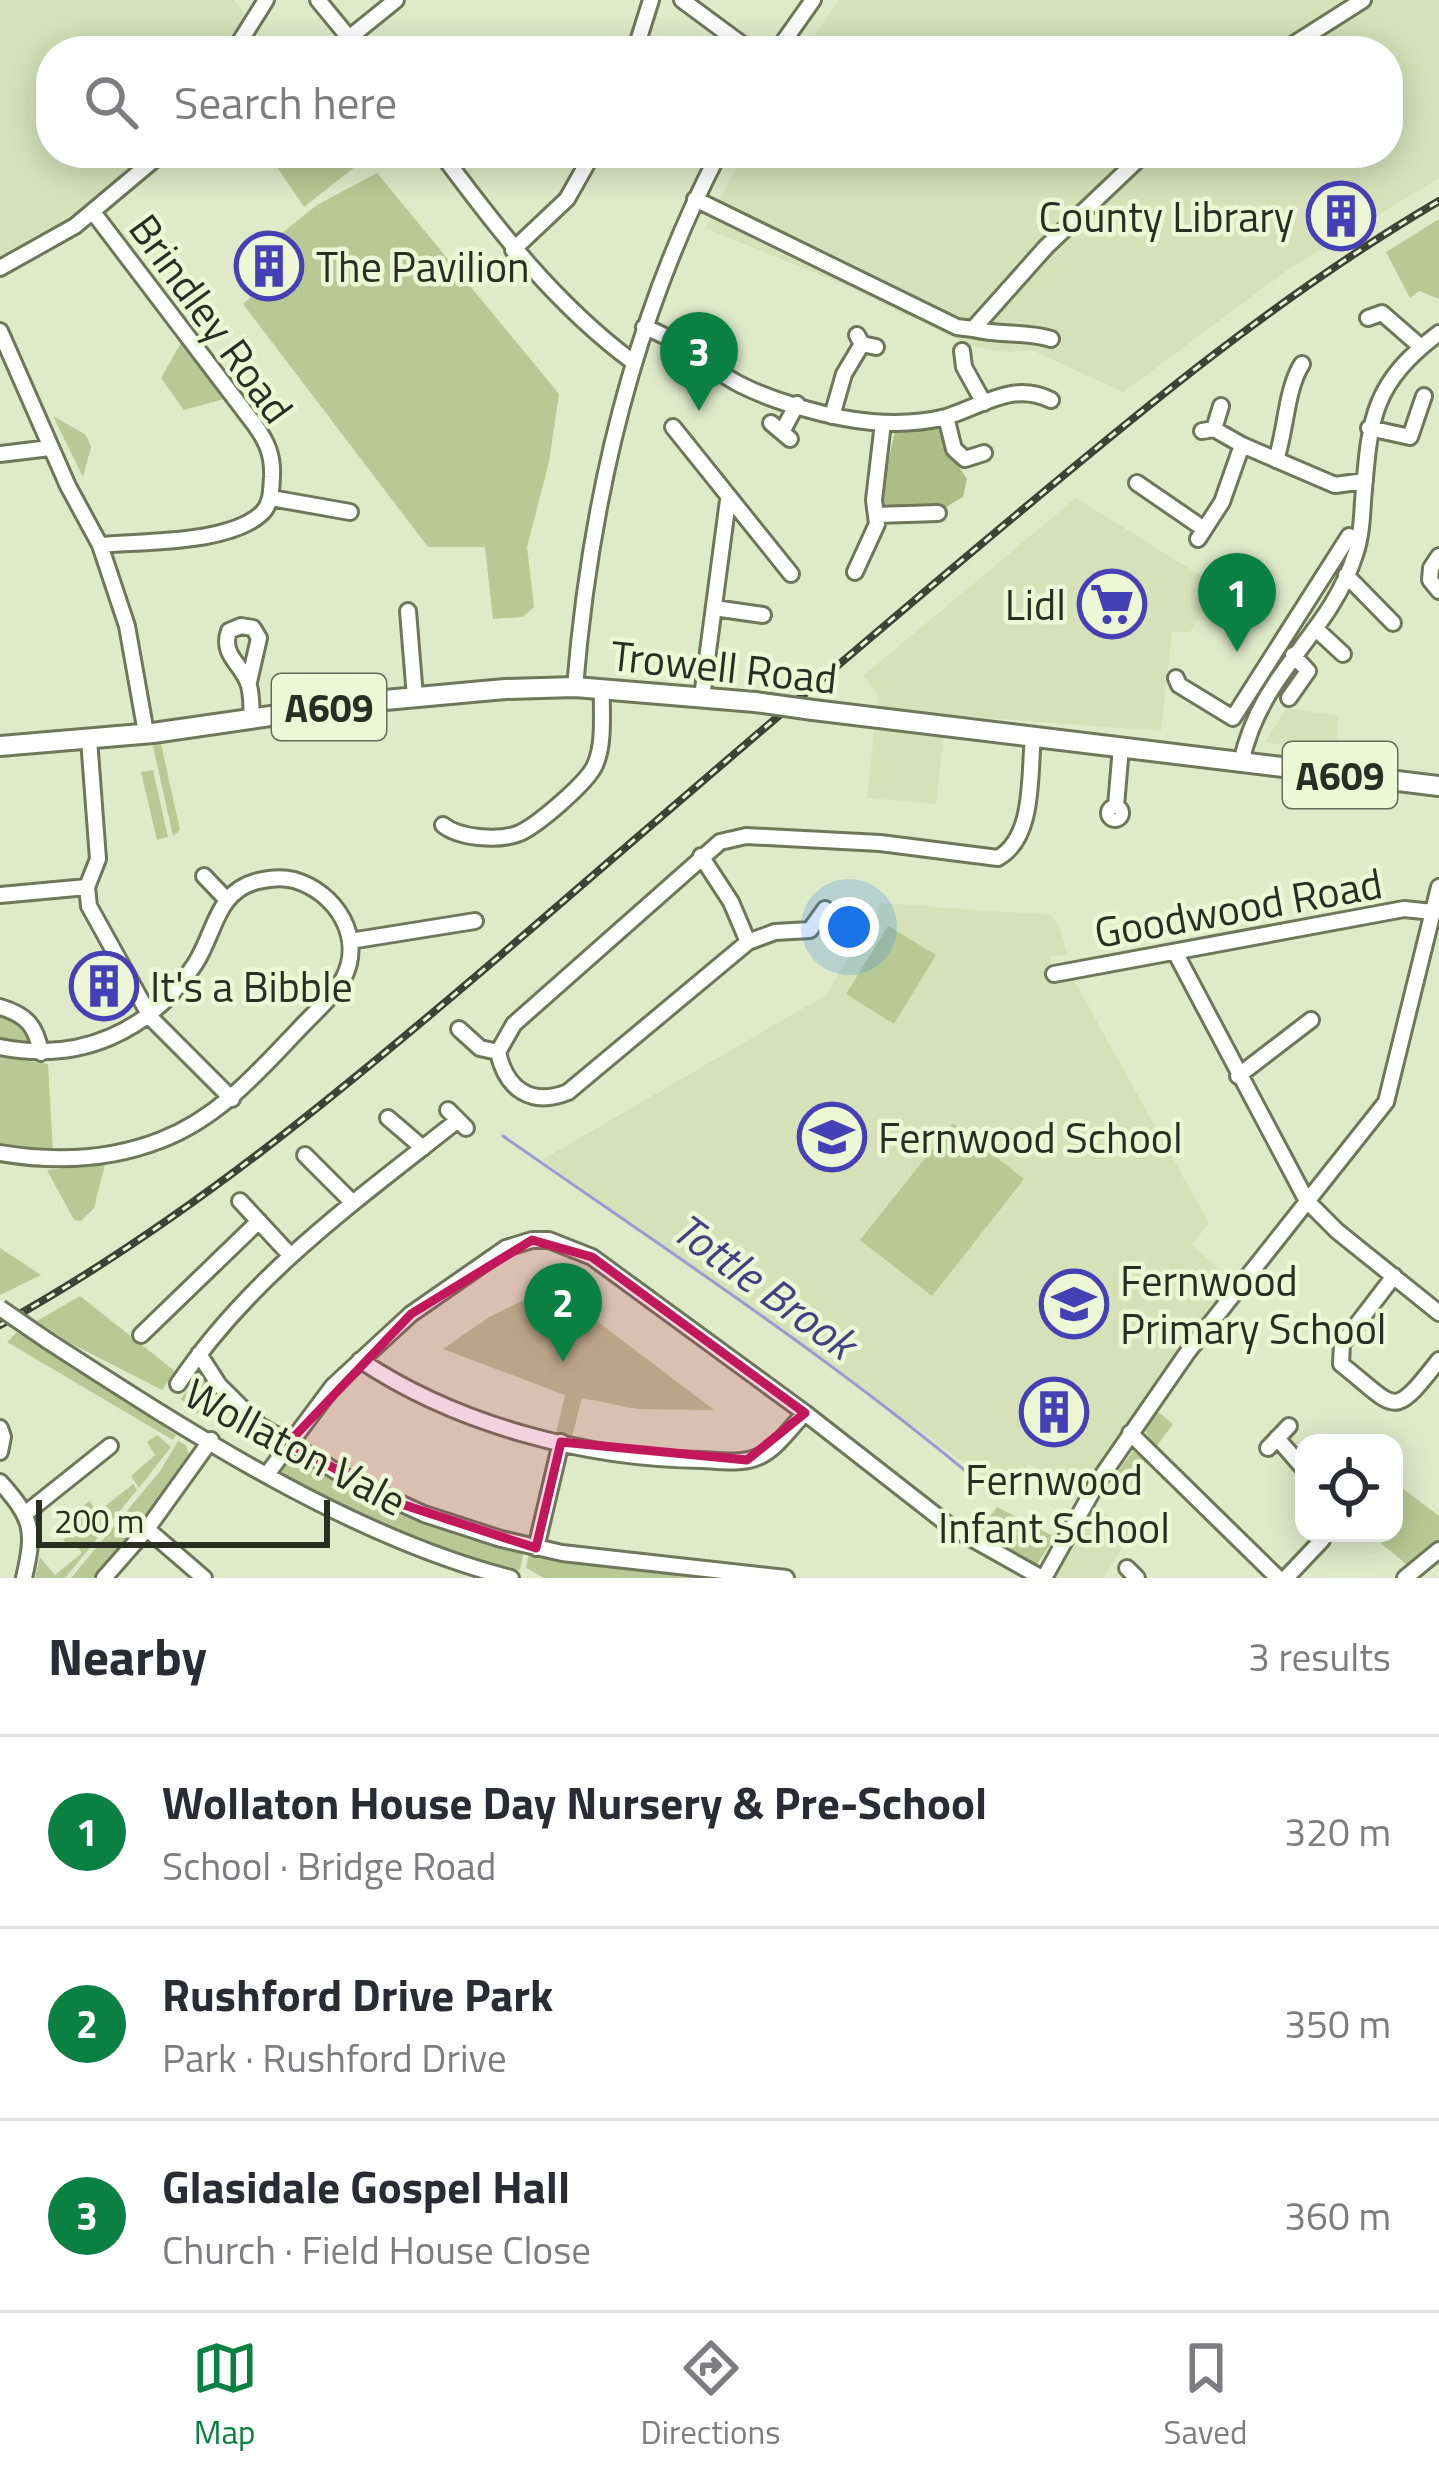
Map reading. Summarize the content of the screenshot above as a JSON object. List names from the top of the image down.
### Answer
{
  "streets": {
    "main road": ["Trowell Road", "A609"],
    "street": ["Brindley Road", "Goodwood Road", "Wollaton Vale"]
  },
  "water": ["Tottle Brook"],
  "places": {
    "building": [
      "County Library",
      "The Pavilion",
      "It's a Bibble",
      "Fernwood Infant School"
    ],
    "supermarket": ["Lidl"],
    "school or university": ["Fernwood School", "Fernwood Primary School"]
  },
  "scale_bar": "200 m",
  "page": {
    "search": "Search here",
    "pins": ["3", "1", "2"],
    "scale": "200 m",
    "heading": ["Nearby", "3 results"],
    "list": [
      {
        "mark": "1",
        "name": "Wollaton House Day Nursery & Pre-School",
        "note": "School · Bridge Road",
        "value": "320 m"
      },
      {
        "mark": "2",
        "name": "Rushford Drive Park",
        "note": "Park · Rushford Drive",
        "value": "350 m"
      },
      {
        "mark": "3",
        "name": "Glasidale Gospel Hall",
        "note": "Church · Field House Close",
        "value": "360 m"
      }
    ],
    "nav": ["Map", "Directions", "Saved"]
  }
}
